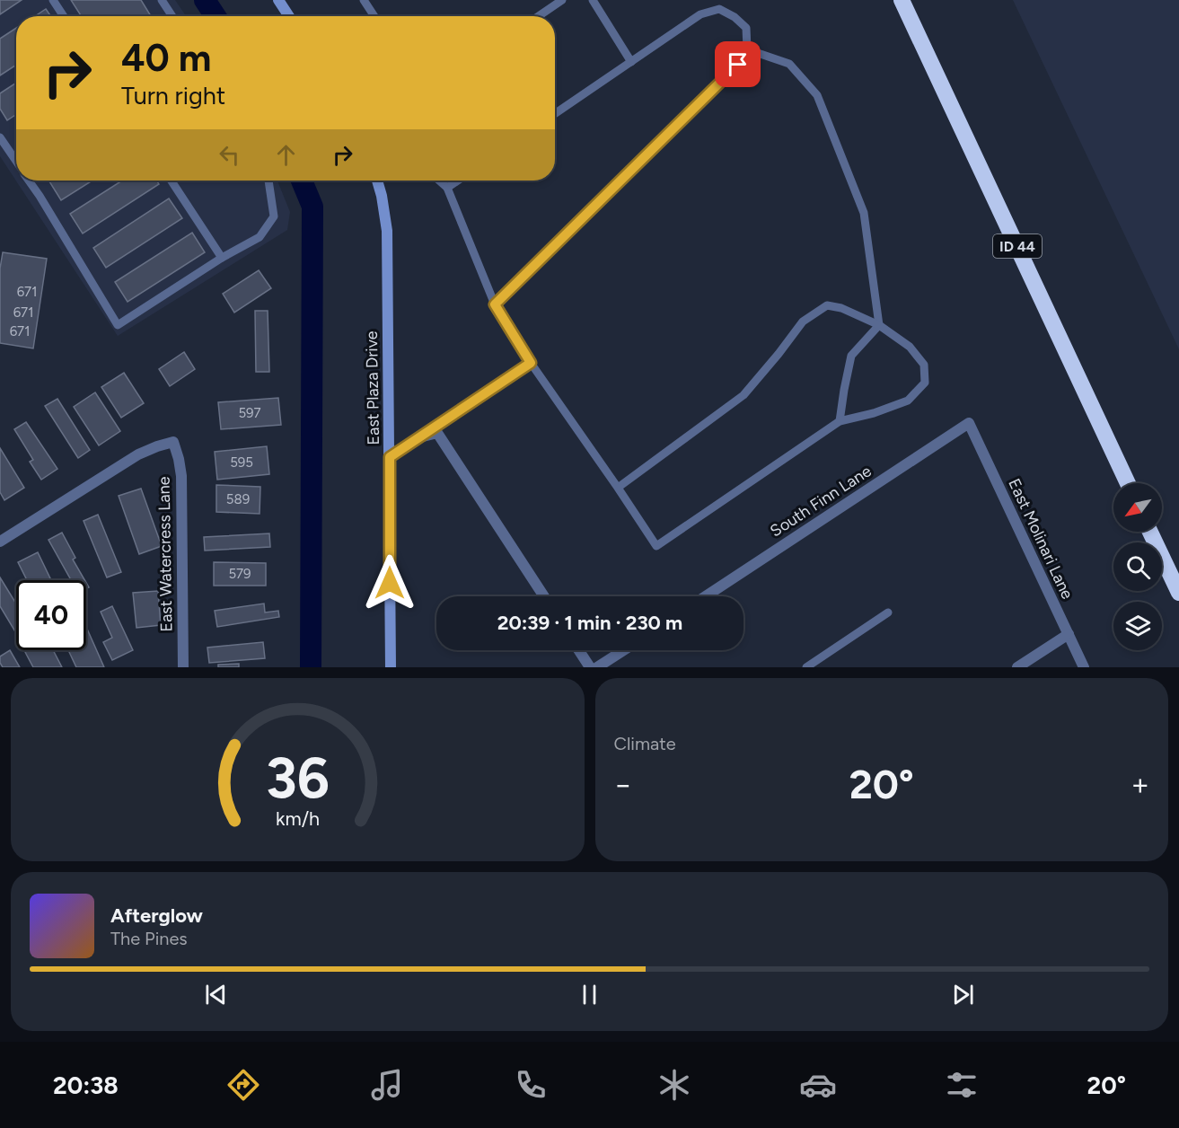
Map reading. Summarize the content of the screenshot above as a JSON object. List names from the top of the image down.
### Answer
{
  "streets": {
    "highway": ["ID 44"],
    "street": [
      "East Plaza Drive",
      "South Finn Lane",
      "East Molinari Lane",
      "East Watercress Lane"
    ]
  },
  "crossings": [
    ["South Finn Lane", "East Molinari Lane"]
  ],
  "house_numbers": [
    "671",
    "671",
    "671",
    "597",
    "595",
    "589",
    "579"
  ],
  "north": "bottom left",
  "page": {
    "turn": ["40 m", "Turn right"],
    "limit": "40",
    "trip": "20:39 · 1 min · 230 m",
    "tile": "Climate",
    "heat": ["−", "20°", "+"],
    "song": ["Afterglow", "The Pines"],
    "tabs": ["20:38", "20°"],
    "gauge": ["36", "km/h"]
  }
}
